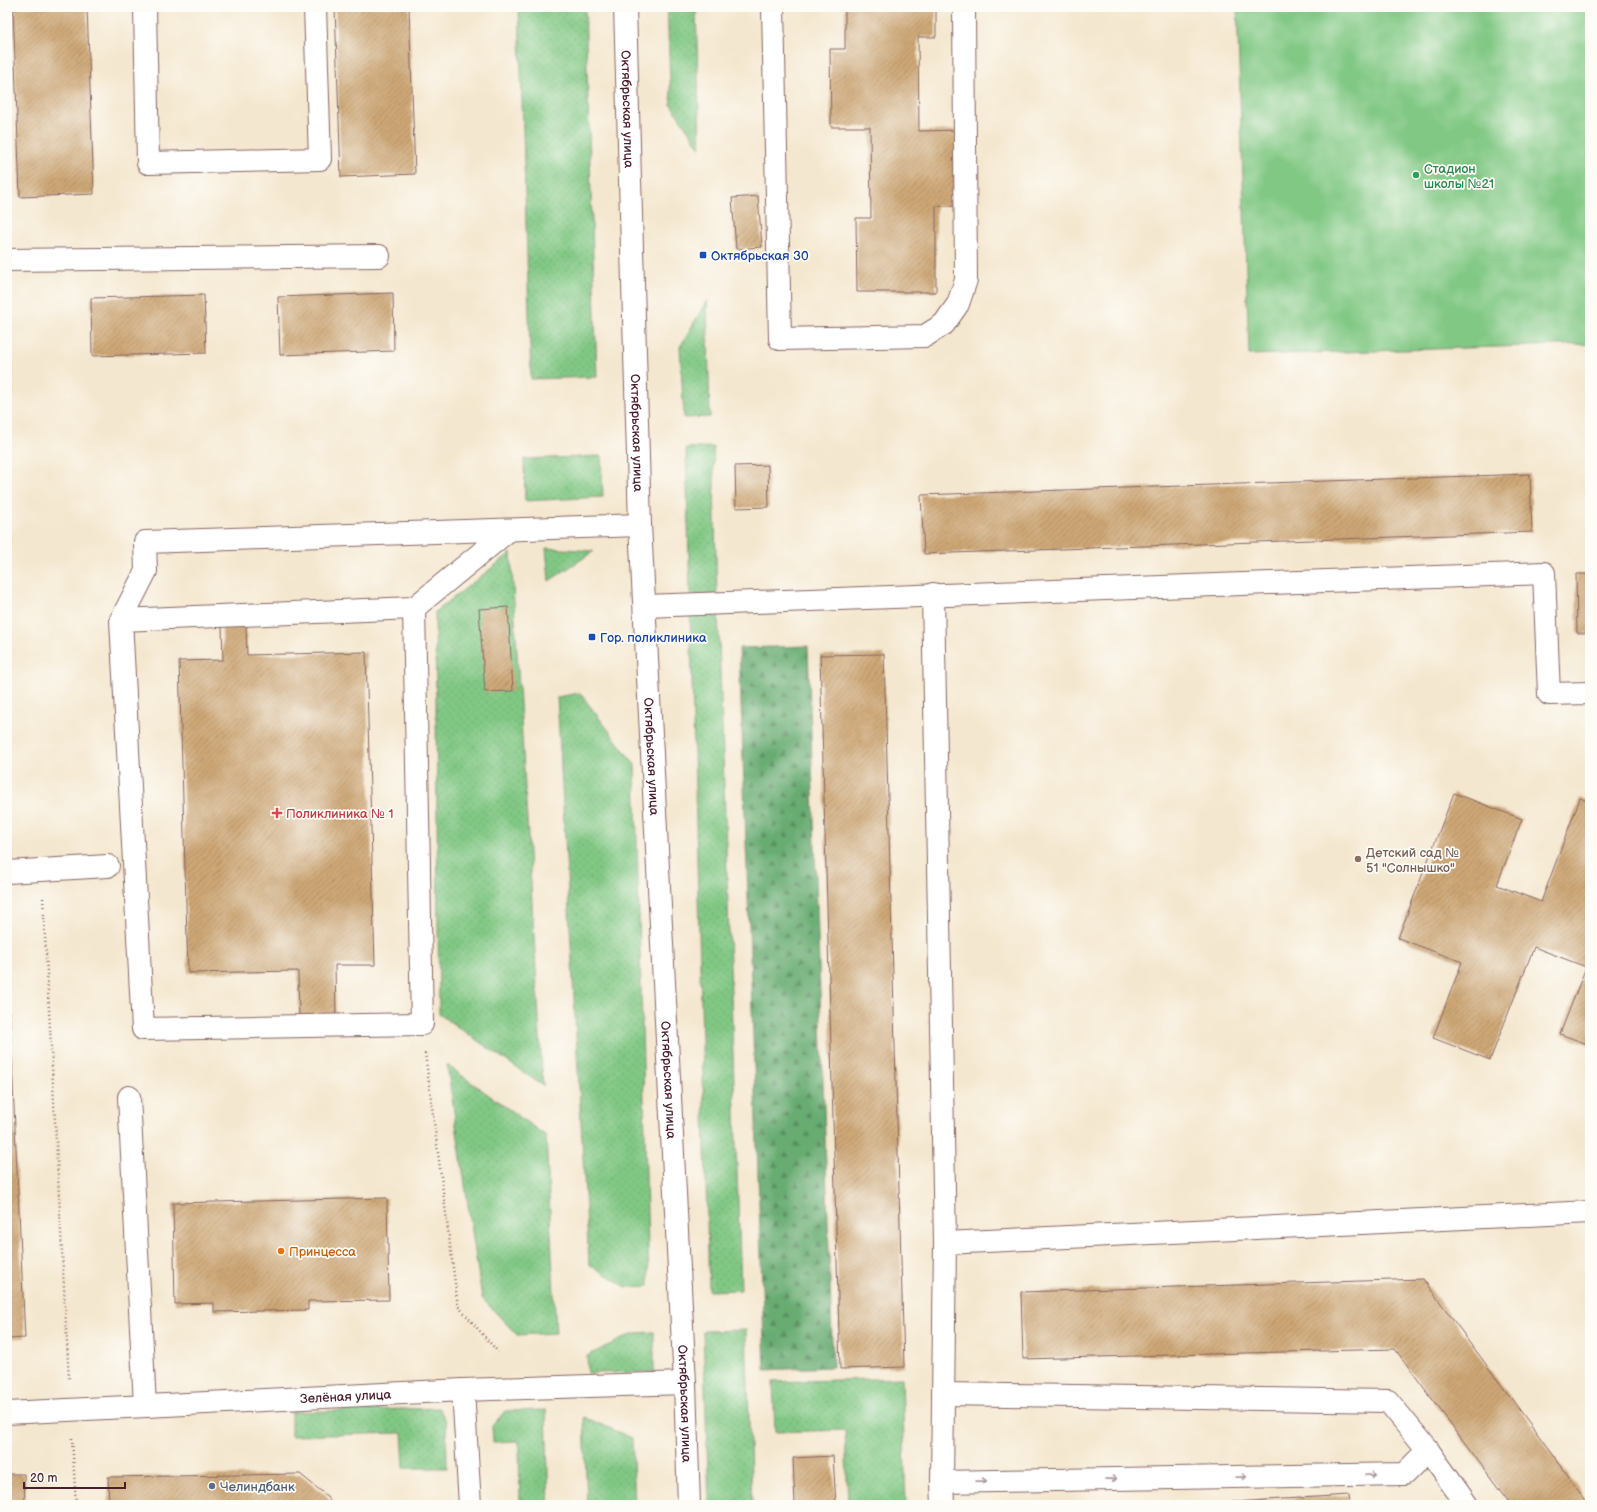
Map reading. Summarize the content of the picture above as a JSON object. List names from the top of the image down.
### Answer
{
  "streets": {
    "street": ["Октябрьская улица", "Зелёная улица"]
  },
  "crossings": [
    ["Октябрьская улица", "Зелёная улица"]
  ],
  "places": {
    "other": [
      "Стадион школы №21",
      "Детский сад № 51 \"Солнышко\"",
      "Принцесса",
      "Челиндбанк"
    ],
    "transit": ["Октябрьская 30", "Гор. поликлиника"],
    "health": ["Поликлиника № 1"]
  },
  "scale_bar": "20 m"
}
